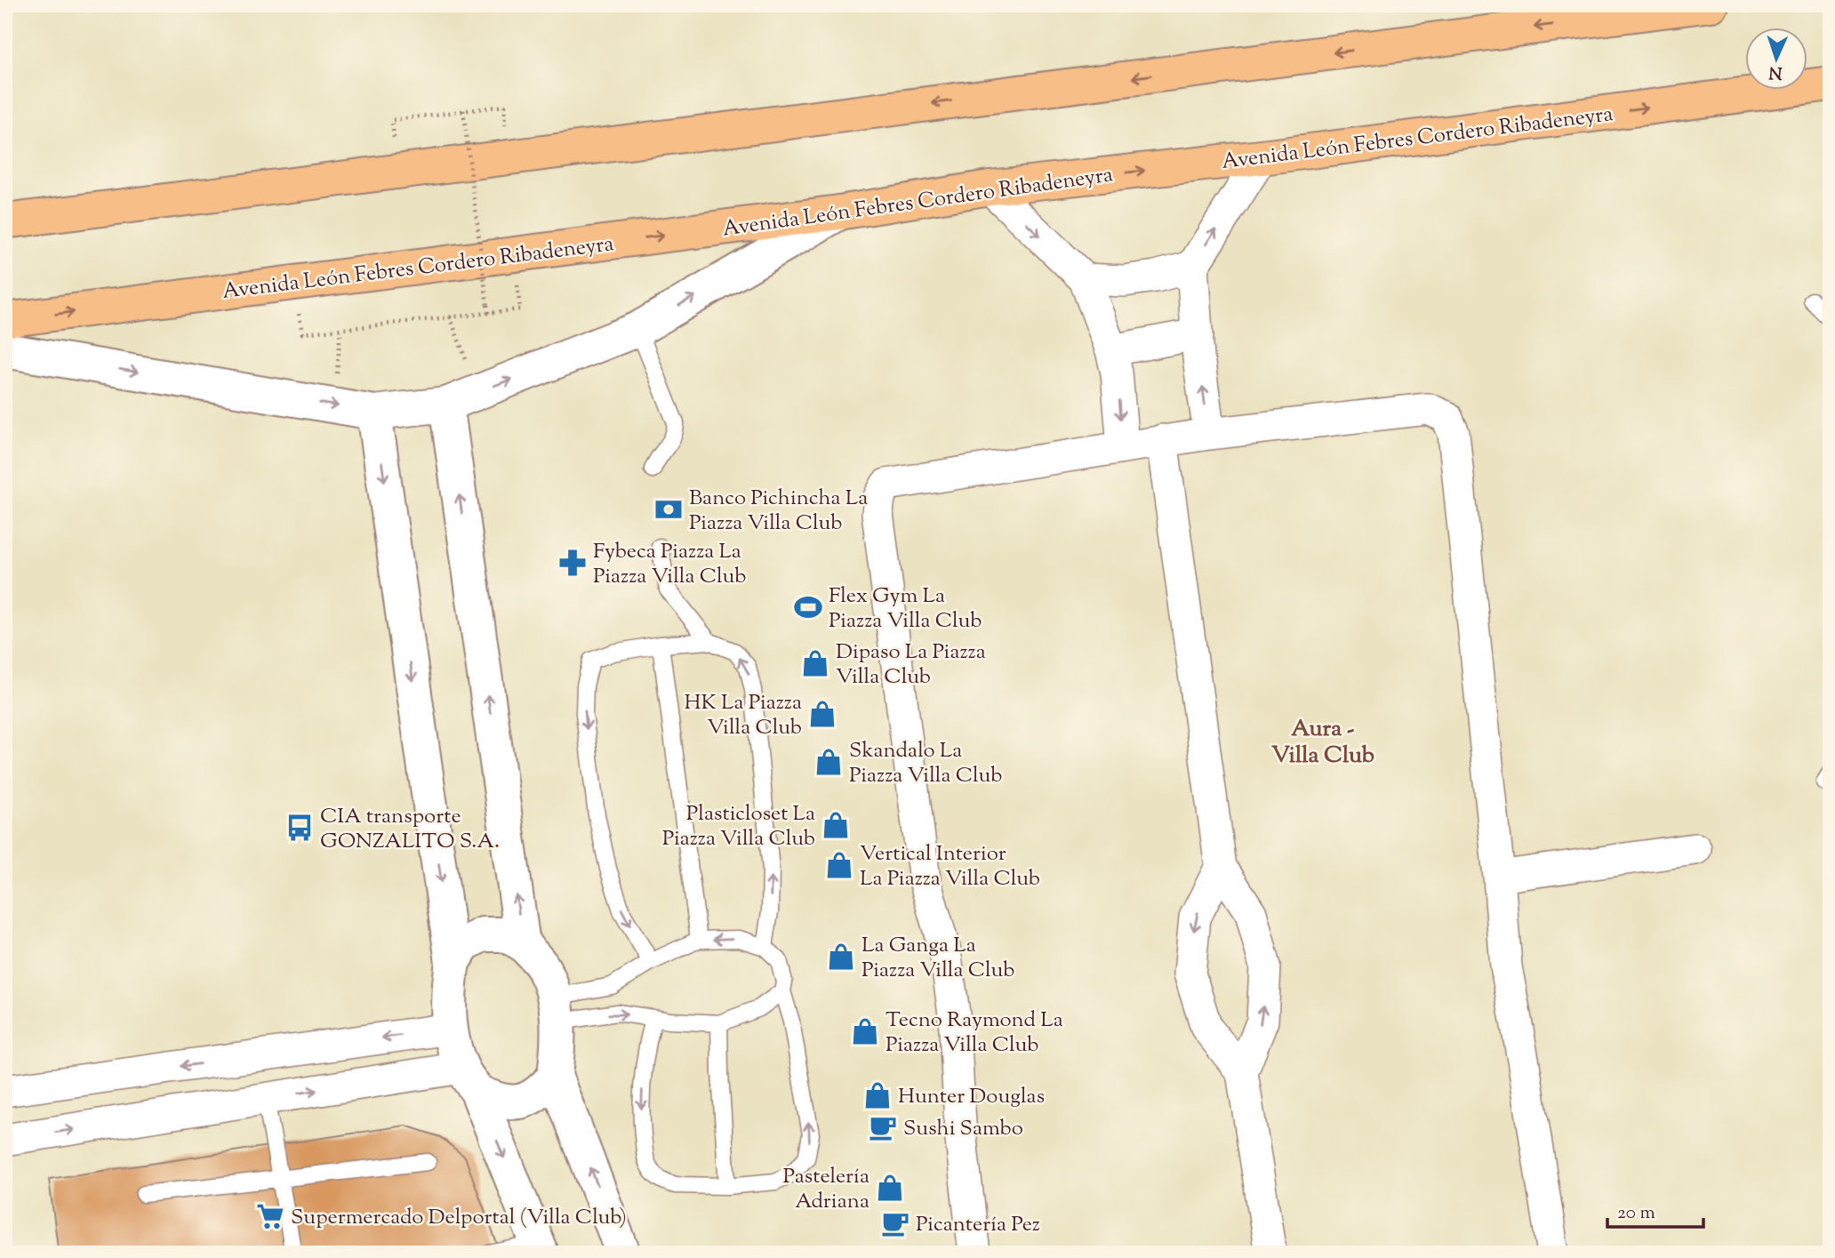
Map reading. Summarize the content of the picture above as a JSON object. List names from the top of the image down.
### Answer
{
  "streets": {
    "highway": ["Avenida León Febres Cordero Ribadeneyra"]
  },
  "districts": ["Aura - Villa Club"],
  "places": {
    "bank": ["Banco Pichincha La Piazza Villa Club"],
    "pharmacy": ["Fybeca Piazza La Piazza Villa Club"],
    "sports": ["Flex Gym La Piazza Villa Club"],
    "shop": [
      "Dipaso La Piazza Villa Club",
      "HK La Piazza Villa Club",
      "Skandalo La Piazza Villa Club",
      "Plasticloset La Piazza Villa Club",
      "Vertical Interior La Piazza Villa Club",
      "La Ganga La Piazza Villa Club",
      "Tecno Raymond La Piazza Villa Club",
      "Hunter Douglas",
      "Pastelería Adriana"
    ],
    "bus stop": ["CIA transporte GONZALITO S.A."],
    "cafe": ["Sushi Sambo", "Picantería Pez"],
    "supermarket": ["Supermercado Delportal (Villa Club)"]
  },
  "scale_bar": "20 m",
  "north": "bottom"
}
